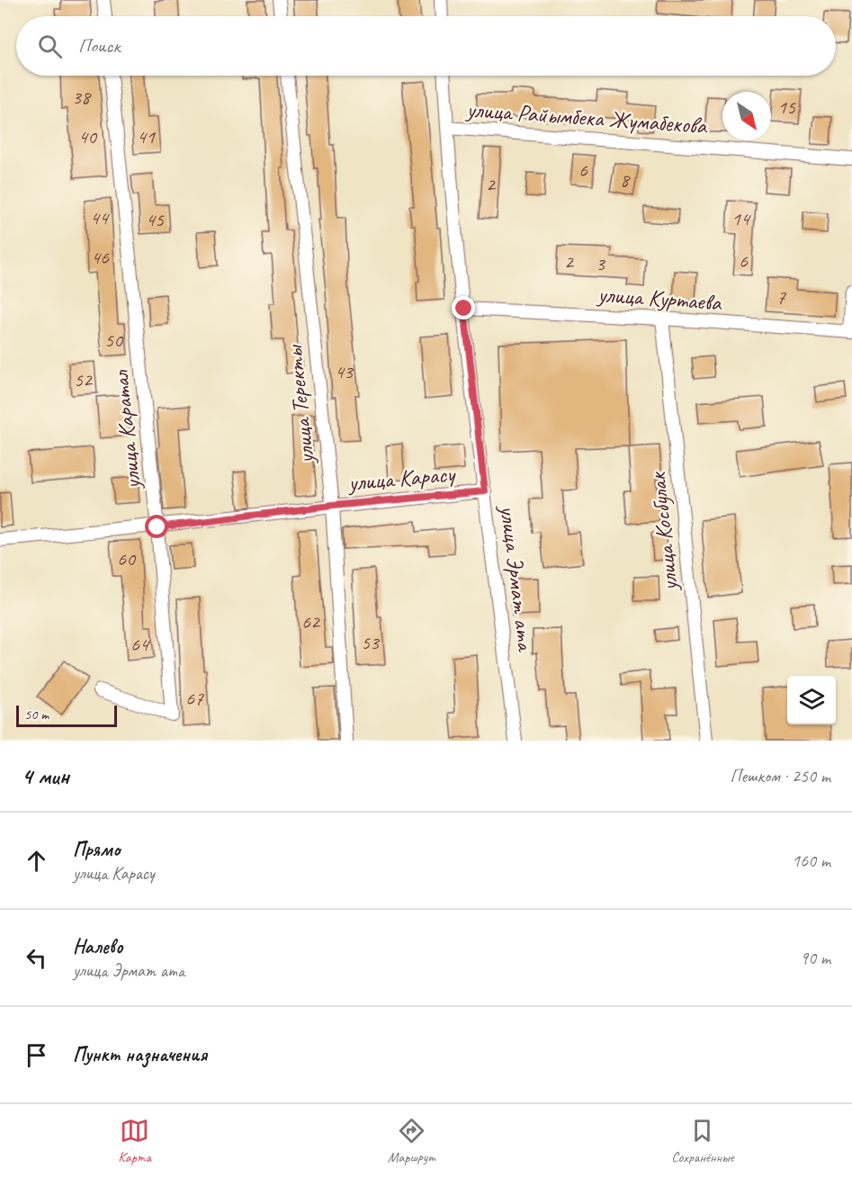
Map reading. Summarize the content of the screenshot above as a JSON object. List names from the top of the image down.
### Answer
{
  "streets": {
    "street": [
      "улица Райымбека Жумабекова",
      "улица Куртаева",
      "улица Теректы",
      "улица Каратал",
      "улица Карасу",
      "улица Косбулак",
      "улица Эрмат ата"
    ]
  },
  "crossings": [
    ["улица Райымбека Жумабекова", "улица Эрмат ата"],
    ["улица Куртаева", "улица Косбулак"],
    ["улица Куртаева", "улица Эрмат ата"],
    ["улица Теректы", "улица Карасу"],
    ["улица Каратал", "улица Карасу"],
    ["улица Карасу", "улица Эрмат ата"]
  ],
  "house_numbers": [
    "38",
    "15",
    "40",
    "41",
    "6",
    "8",
    "2",
    "44",
    "14",
    "45",
    "46",
    "6",
    "2",
    "3",
    "7",
    "50",
    "43",
    "52",
    "60",
    "62",
    "53",
    "64",
    "67"
  ],
  "scale_bar": "50 m",
  "north": "bottom right",
  "page": {
    "search": "Поиск",
    "scale": "50 m",
    "heading": ["4 мин", "Пешком · 250 m"],
    "list": [
      ["Прямо", "улица Карасу", "160 m"],
      ["Налево", "улица Эрмат ата", "90 m"],
      "Пункт назначения"
    ],
    "nav": ["Карта", "Маршрут", "Сохранённые"]
  }
}
